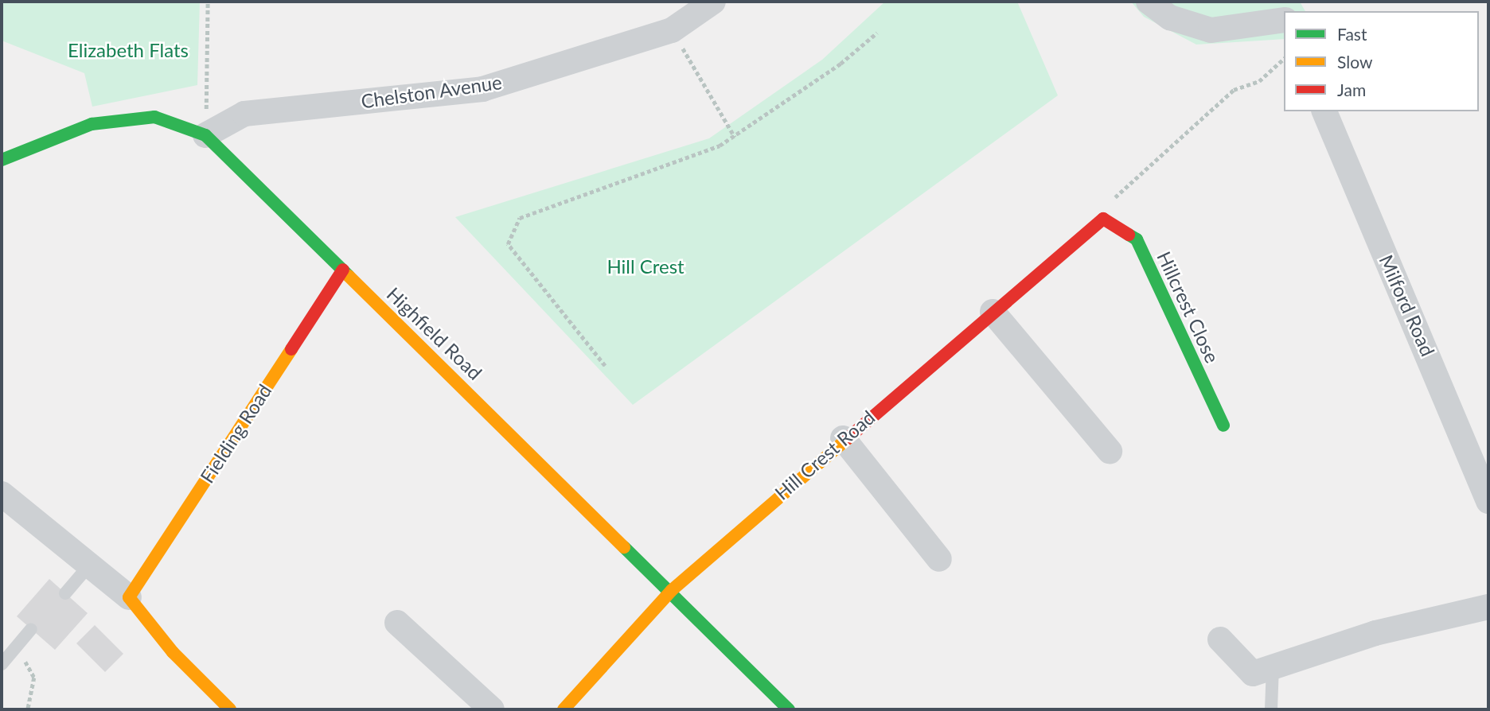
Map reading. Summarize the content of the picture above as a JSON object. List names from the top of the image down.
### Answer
{
  "streets": {
    "street": [
      "Chelston Avenue",
      "Milford Road",
      "Hillcrest Close",
      "Highfield Road",
      "Fielding Road",
      "Hill Crest Road"
    ]
  },
  "crossings": [
    ["Chelston Avenue", "Highfield Road"],
    ["Hillcrest Close", "Hill Crest Road"],
    ["Highfield Road", "Fielding Road"],
    ["Highfield Road", "Hill Crest Road"]
  ],
  "parks": ["Elizabeth Flats", "Hill Crest"],
  "legend": ["Fast", "Slow", "Jam"]
}
